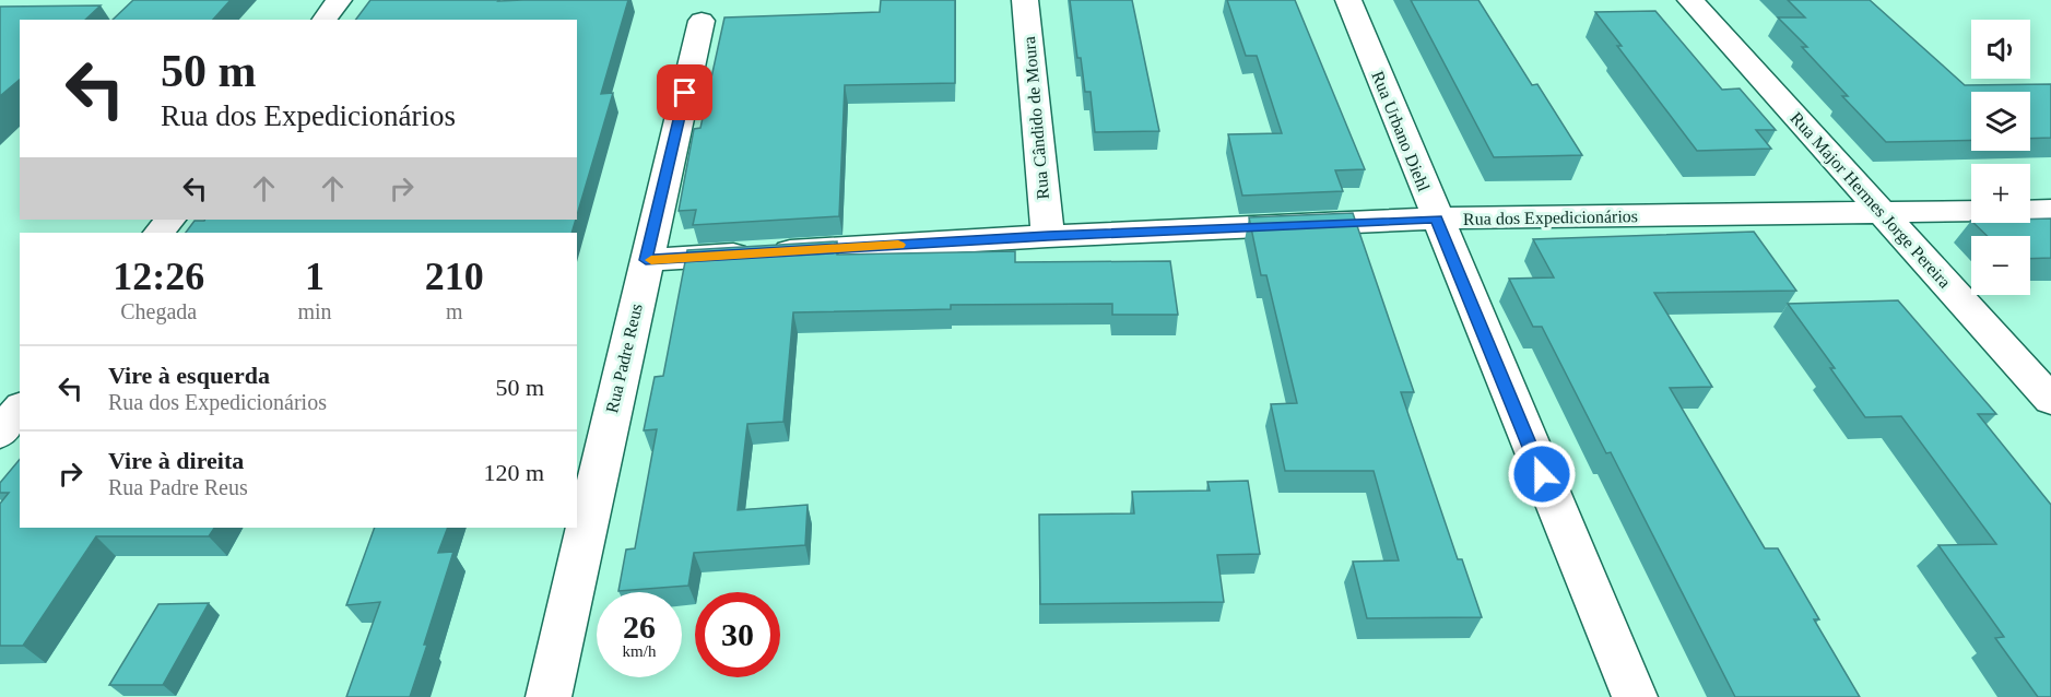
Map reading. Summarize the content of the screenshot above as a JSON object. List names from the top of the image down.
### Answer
{
  "streets": {
    "street": [
      "Rua Cândido de Moura",
      "Rua Urbano Diehl",
      "Rua Major Hermes Jorge Pereira",
      "Rua dos Expedicionários",
      "Rua Padre Reus"
    ]
  },
  "crossings": [
    ["Rua Cândido de Moura", "Rua dos Expedicionários"],
    ["Rua Urbano Diehl", "Rua dos Expedicionários"],
    ["Rua Major Hermes Jorge Pereira", "Rua dos Expedicionários"],
    ["Rua dos Expedicionários", "Rua Padre Reus"]
  ],
  "page": {
    "map_buttons": ["+", "−"],
    "turn": ["50 m", "Rua dos Expedicionários"],
    "eta": [
      "12:26",
      "Chegada",
      "1",
      "min",
      "210",
      "m"
    ],
    "list": [
      {
        "name": "Vire à esquerda",
        "note": "Rua dos Expedicionários",
        "value": "50 m"
      },
      {
        "name": "Vire à direita",
        "note": "Rua Padre Reus",
        "value": "120 m"
      }
    ],
    "speed": "26 km/h",
    "limit": "30"
  }
}
